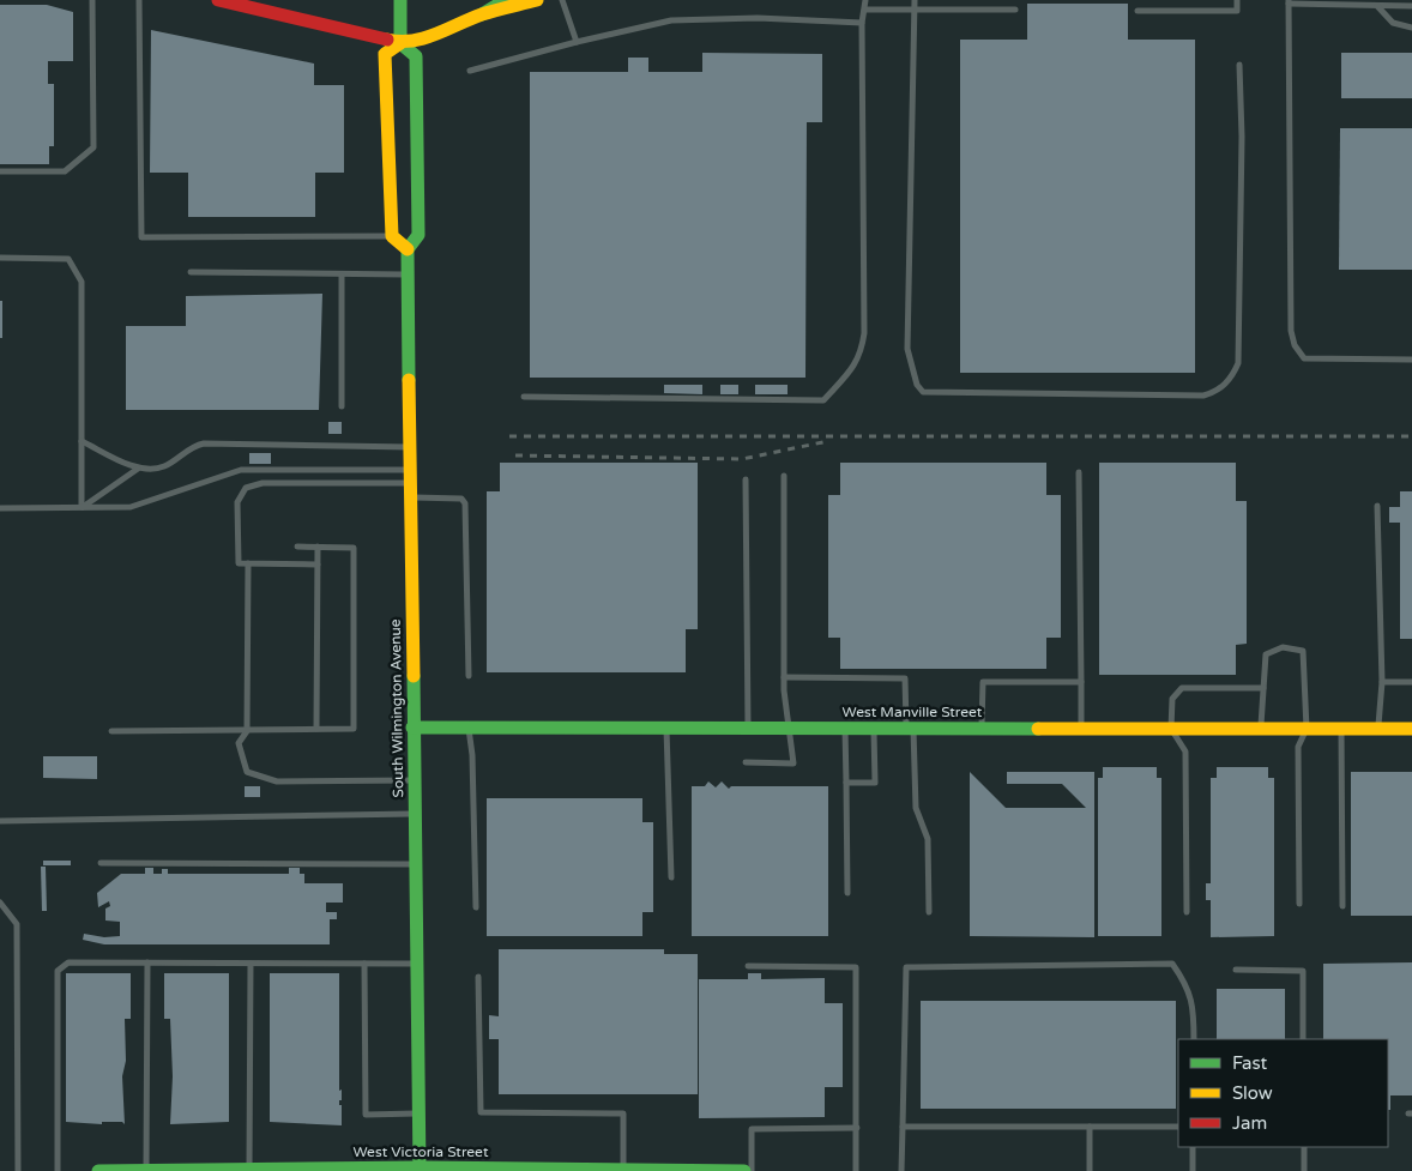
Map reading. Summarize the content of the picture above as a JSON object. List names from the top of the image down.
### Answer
{
  "streets": {
    "main road": ["South Wilmington Avenue", "West Manville Street", "West Victoria Street"]
  },
  "crossings": [
    ["South Wilmington Avenue", "West Manville Street"],
    ["South Wilmington Avenue", "West Victoria Street"]
  ],
  "legend": ["Fast", "Slow", "Jam"]
}
